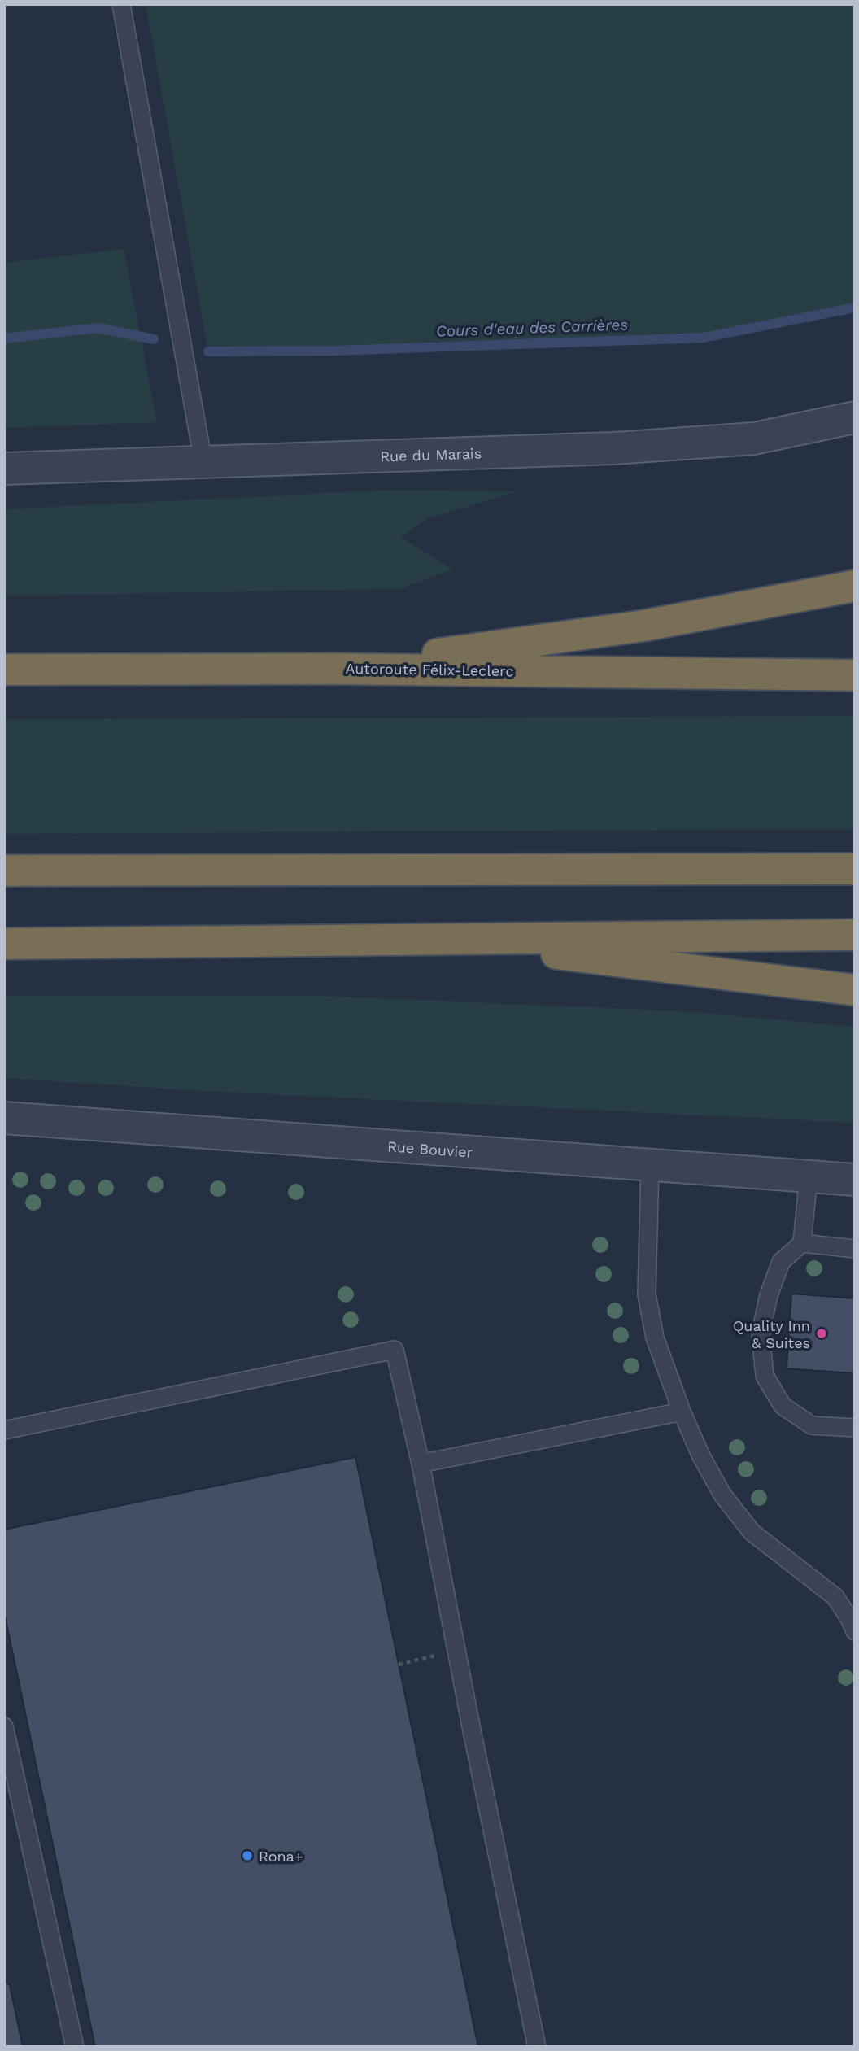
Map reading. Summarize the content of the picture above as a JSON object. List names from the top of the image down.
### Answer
{
  "streets": {
    "highway": ["Autoroute Félix-Leclerc"],
    "street": ["Rue du Marais", "Rue Bouvier"]
  },
  "water": ["Cours d'eau des Carrières"],
  "places": ["Quality Inn & Suites", "Rona+"]
}
